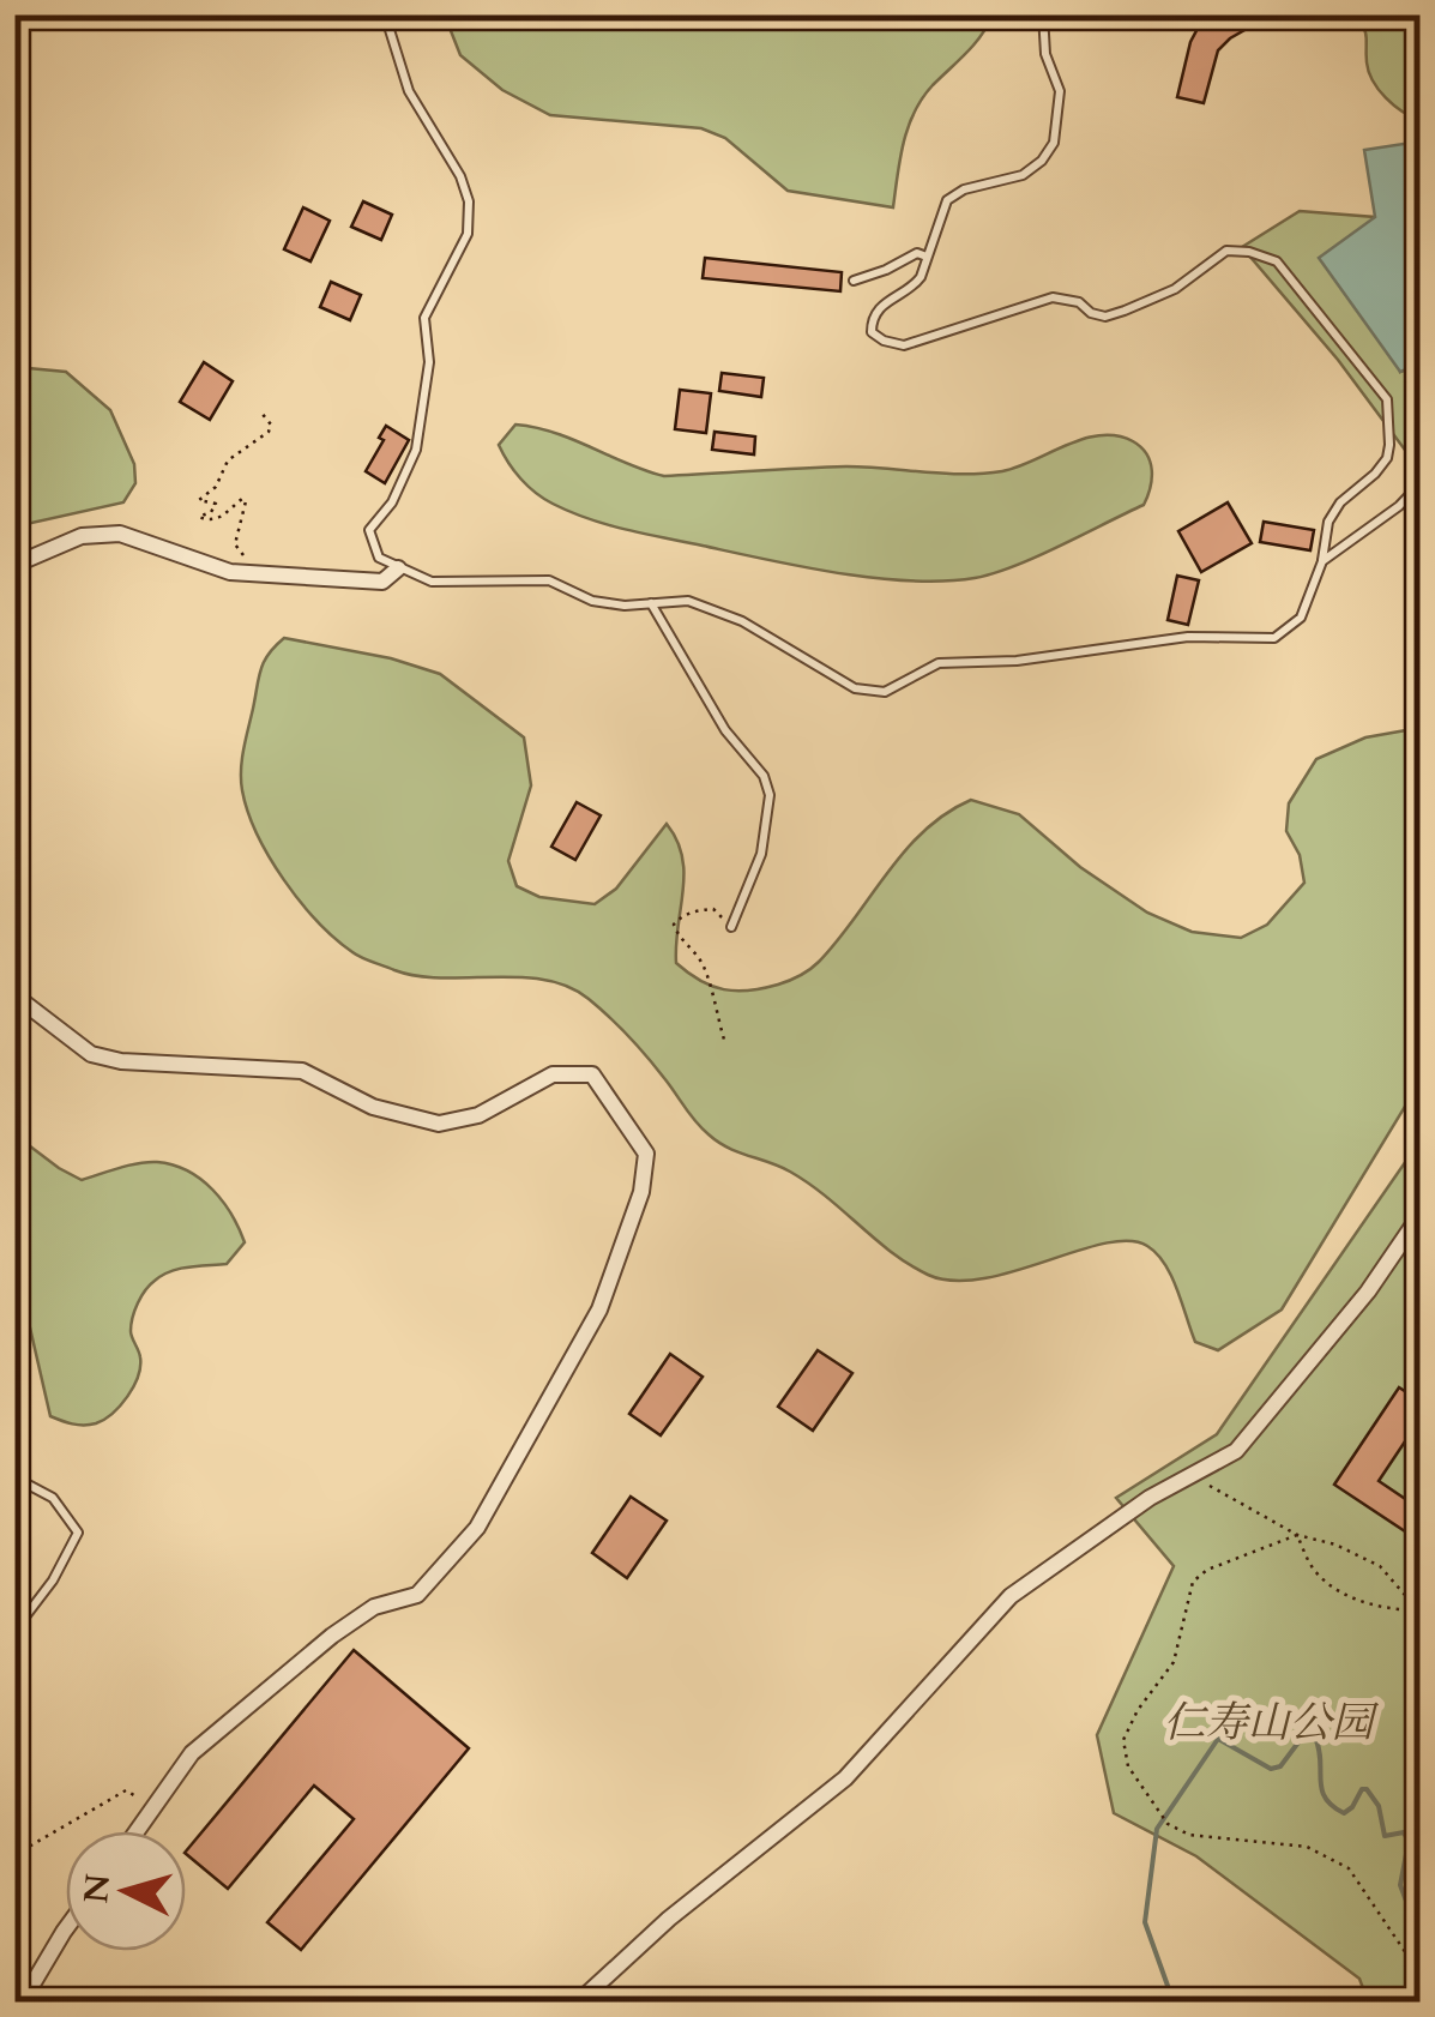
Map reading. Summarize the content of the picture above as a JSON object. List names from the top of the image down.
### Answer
{
  "parks": ["仁寿山公园"],
  "north": "left"
}
